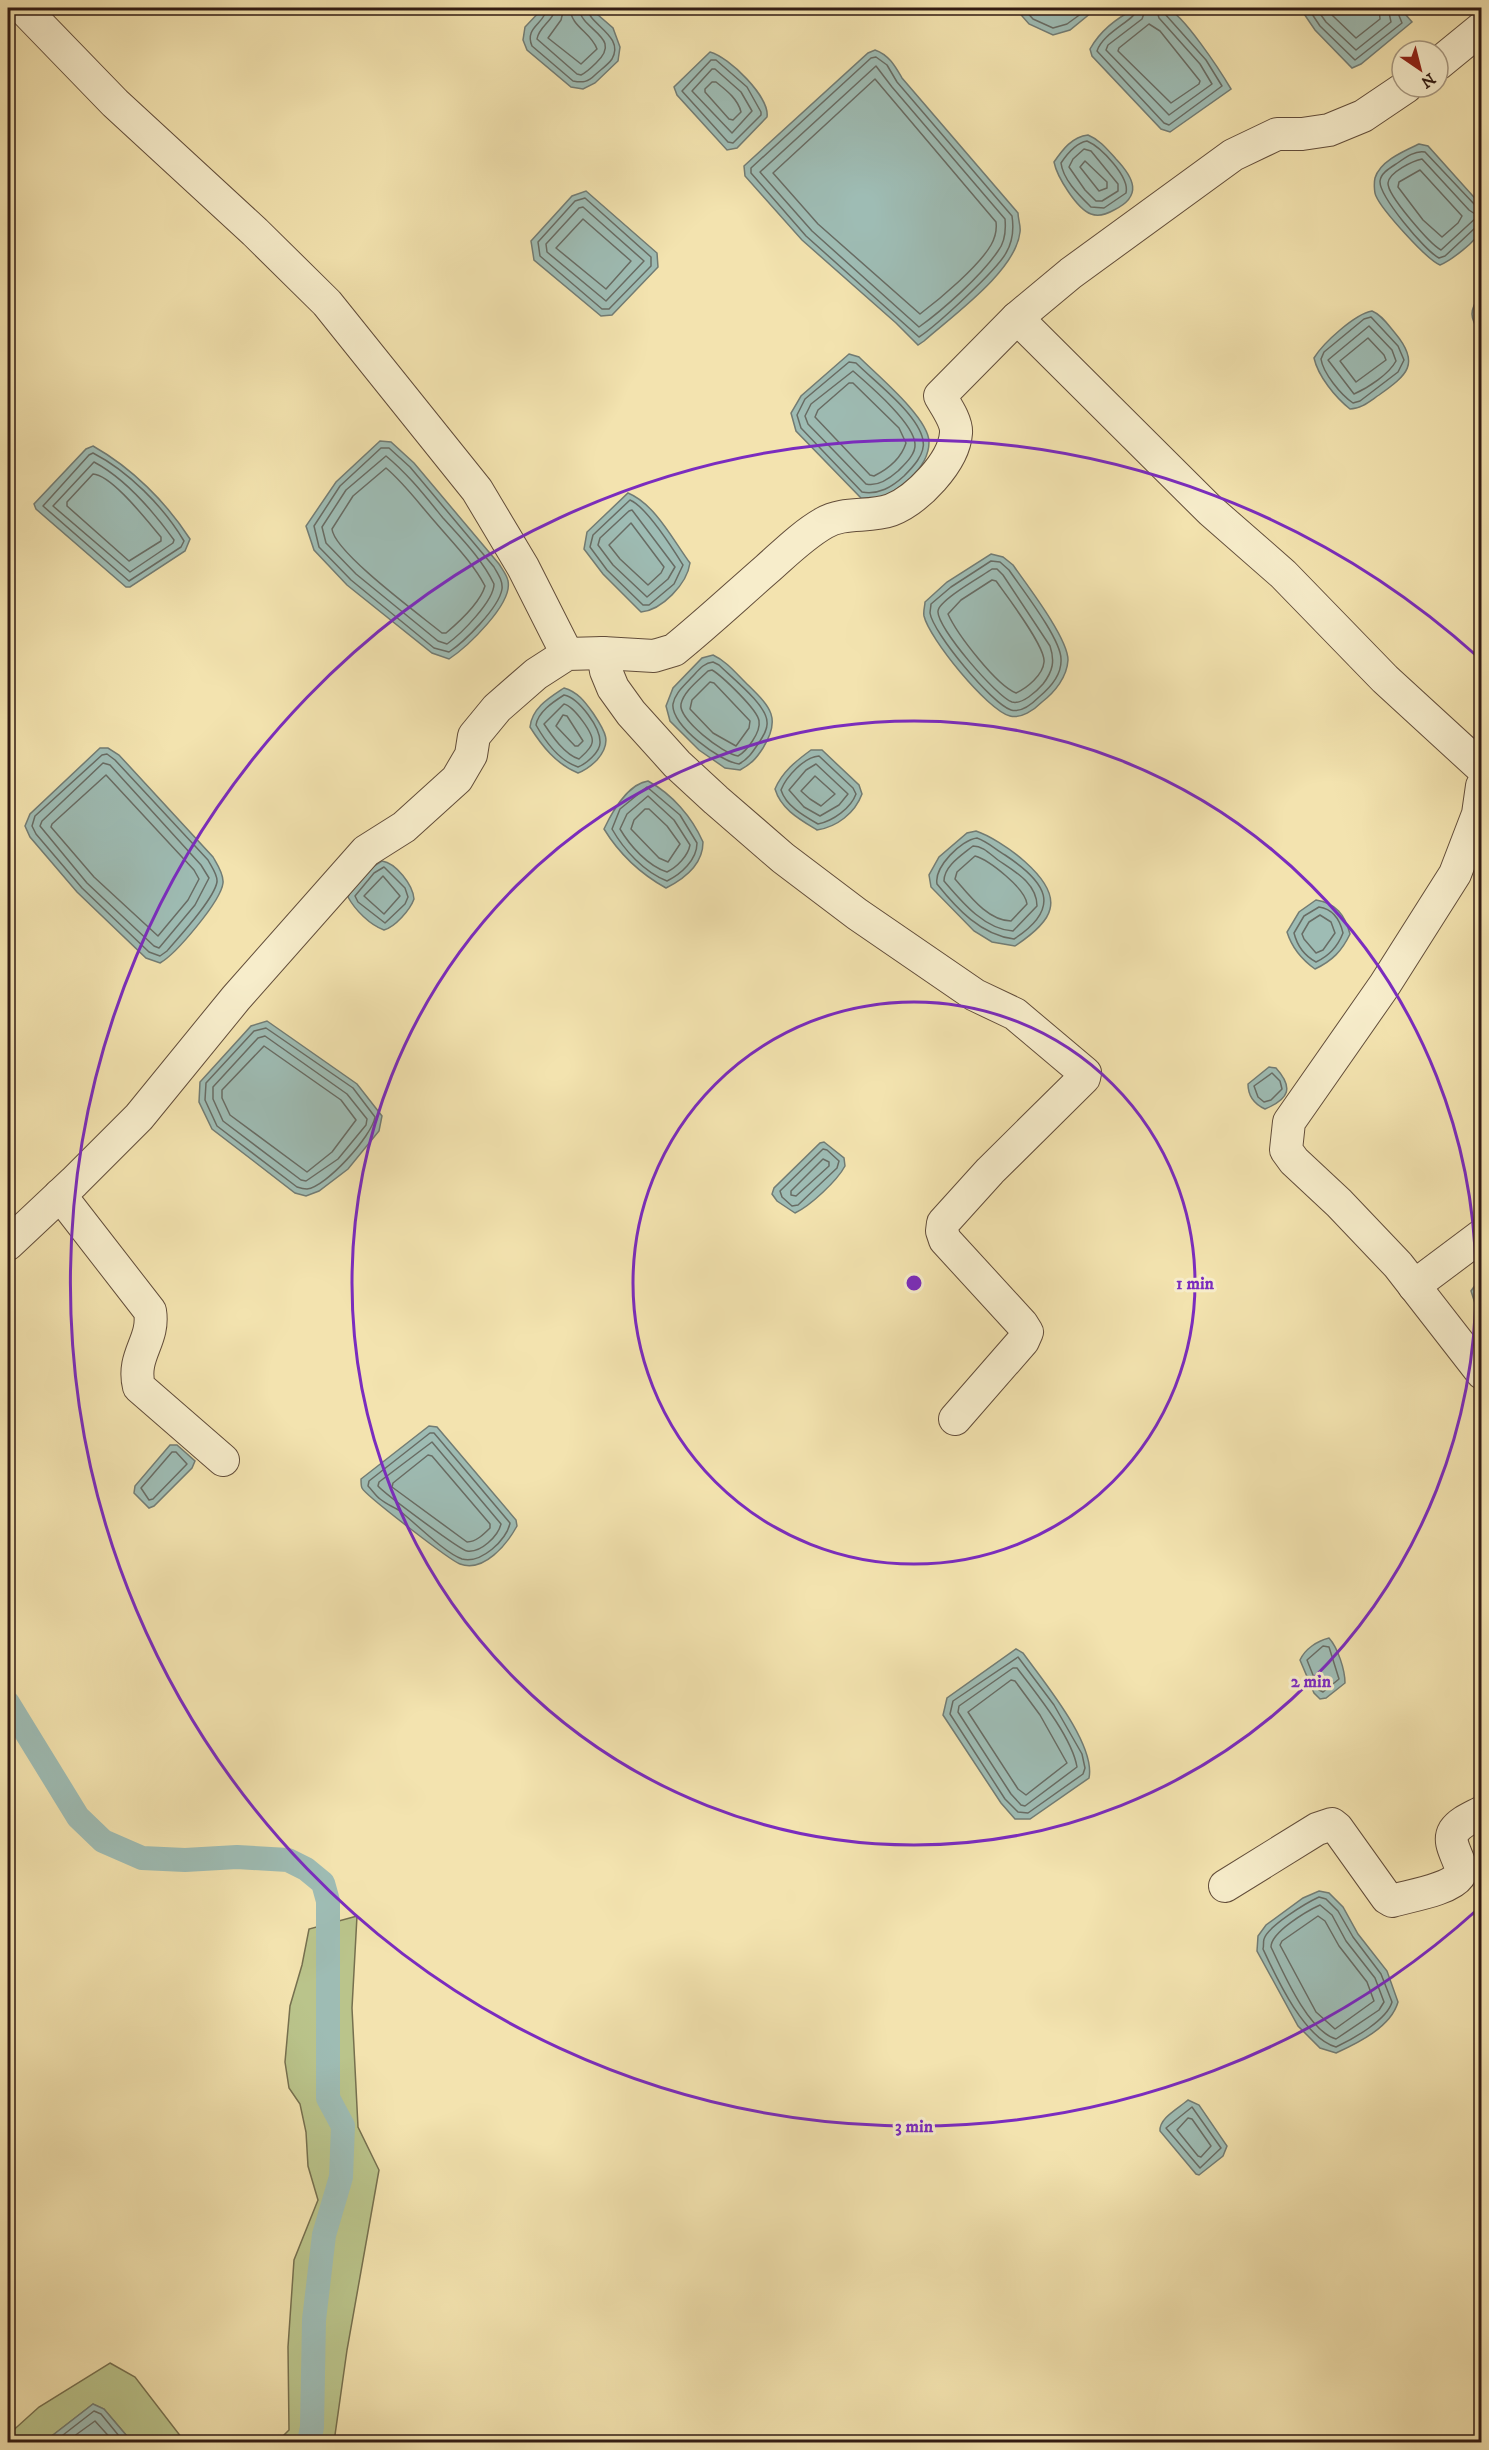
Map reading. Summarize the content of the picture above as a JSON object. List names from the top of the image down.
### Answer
{
  "north": "bottom right",
  "rings": ["1 min", "2 min", "3 min"]
}
